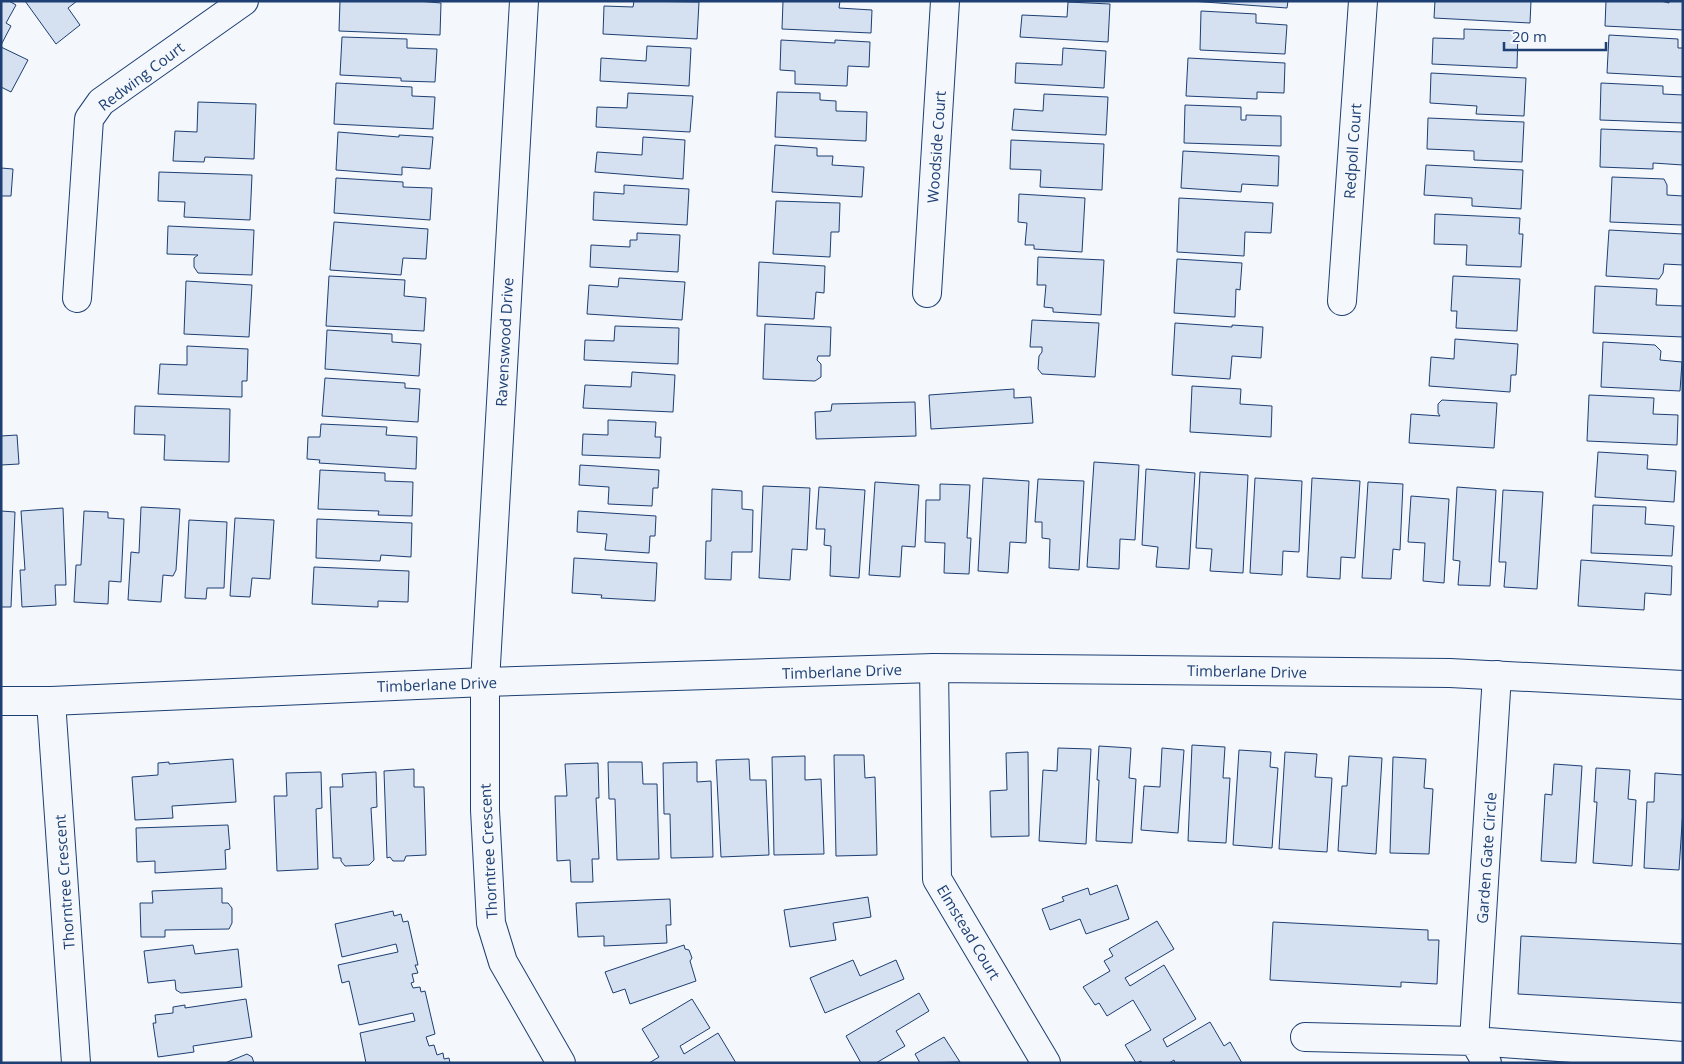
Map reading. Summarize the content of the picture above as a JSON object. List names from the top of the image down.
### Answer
{
  "streets": {
    "street": [
      "Redwing Court",
      "Woodside Court",
      "Redpoll Court",
      "Ravenswood Drive",
      "Timberlane Drive",
      "Thorntree Crescent",
      "Garden Gate Circle",
      "Elmstead Court"
    ]
  },
  "crossings": [
    ["Ravenswood Drive", "Timberlane Drive"],
    ["Ravenswood Drive", "Thorntree Crescent"],
    ["Timberlane Drive", "Thorntree Crescent"],
    ["Timberlane Drive", "Garden Gate Circle"],
    ["Timberlane Drive", "Elmstead Court"]
  ],
  "scale_bar": "20 m"
}
